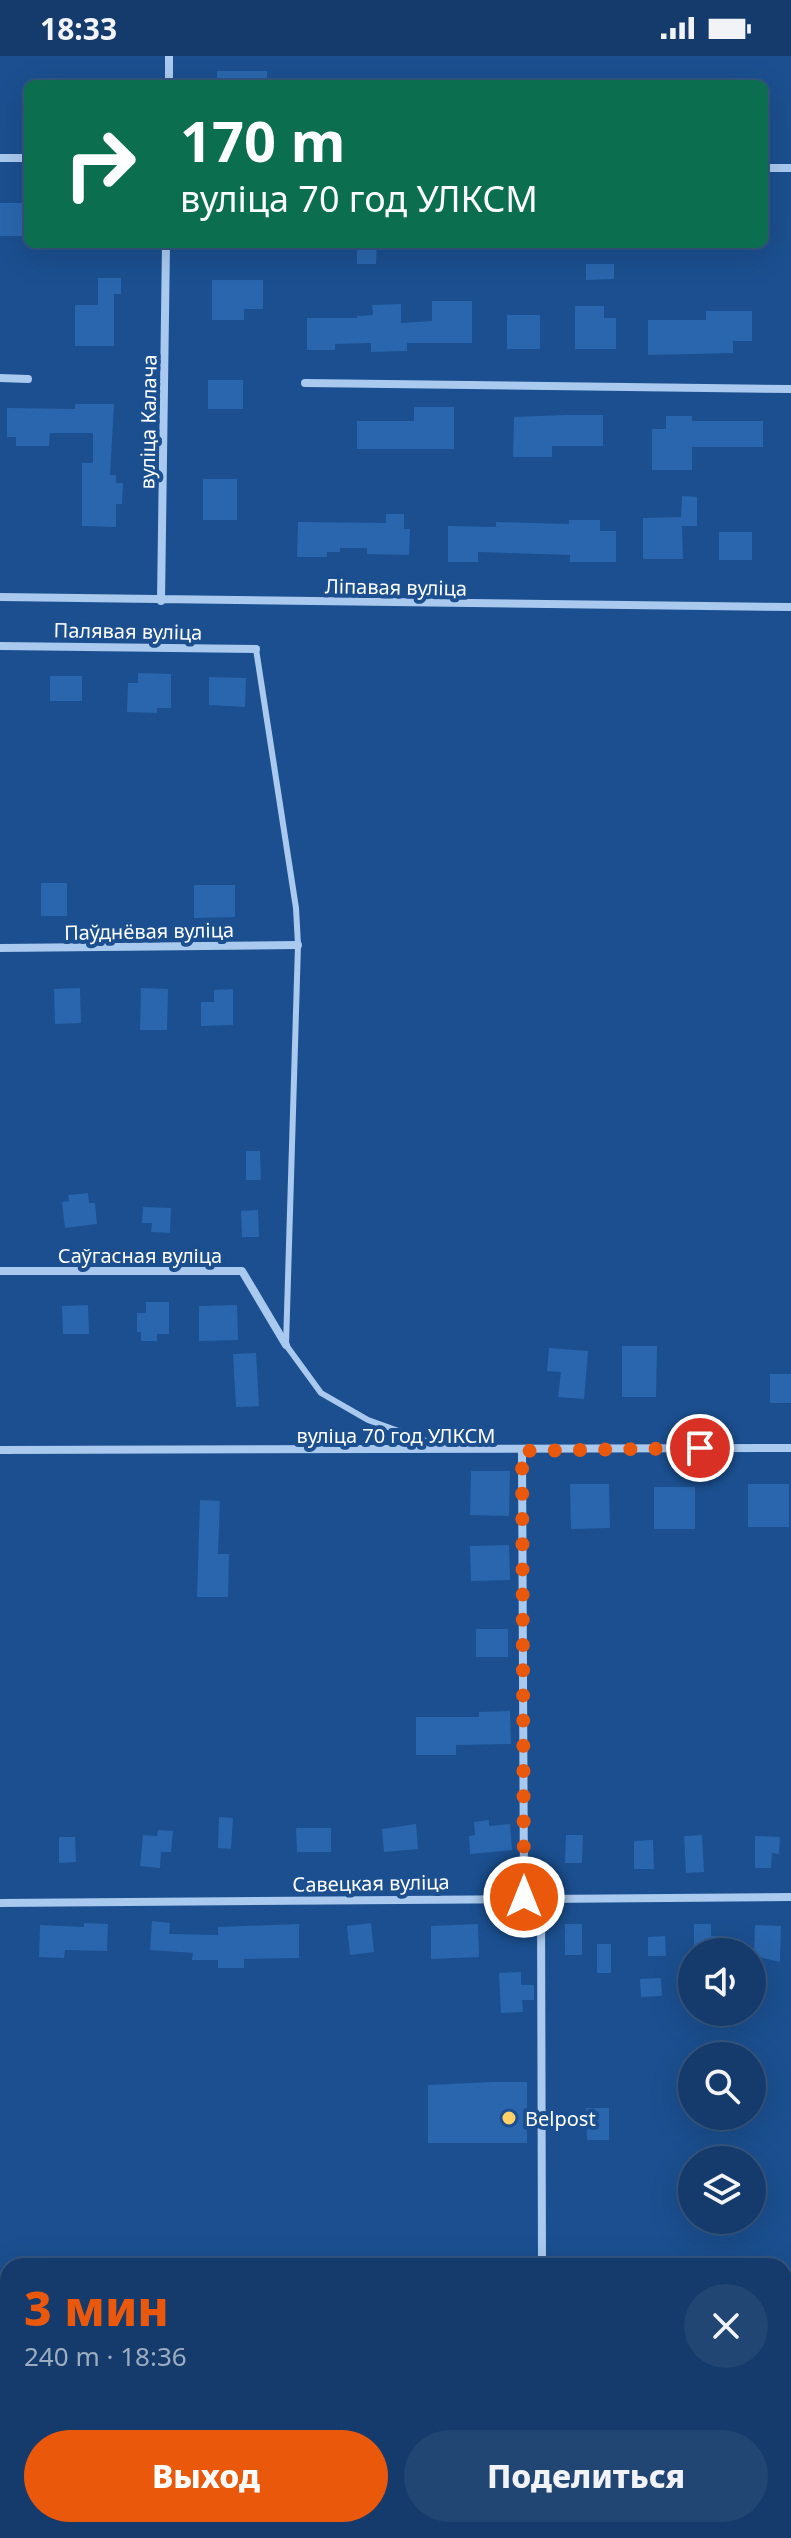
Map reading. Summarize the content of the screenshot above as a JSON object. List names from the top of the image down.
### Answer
{
  "streets": {
    "street": [
      "вуліца Калача",
      "Ліпавая вуліца",
      "Палявая вуліца",
      "Паўднёвая вуліца",
      "Саўгасная вуліца",
      "вуліца 70 год УЛКСМ",
      "Савецкая вуліца"
    ]
  },
  "crossings": [
    ["вуліца Калача", "Ліпавая вуліца"]
  ],
  "places": ["Belpost"],
  "page": {
    "status": "18:33",
    "turn": ["170 m", "вуліца 70 год УЛКСМ"],
    "heading": ["3 мин", "240 m · 18:36"],
    "buttons": ["Выход", "Поделиться"]
  }
}
